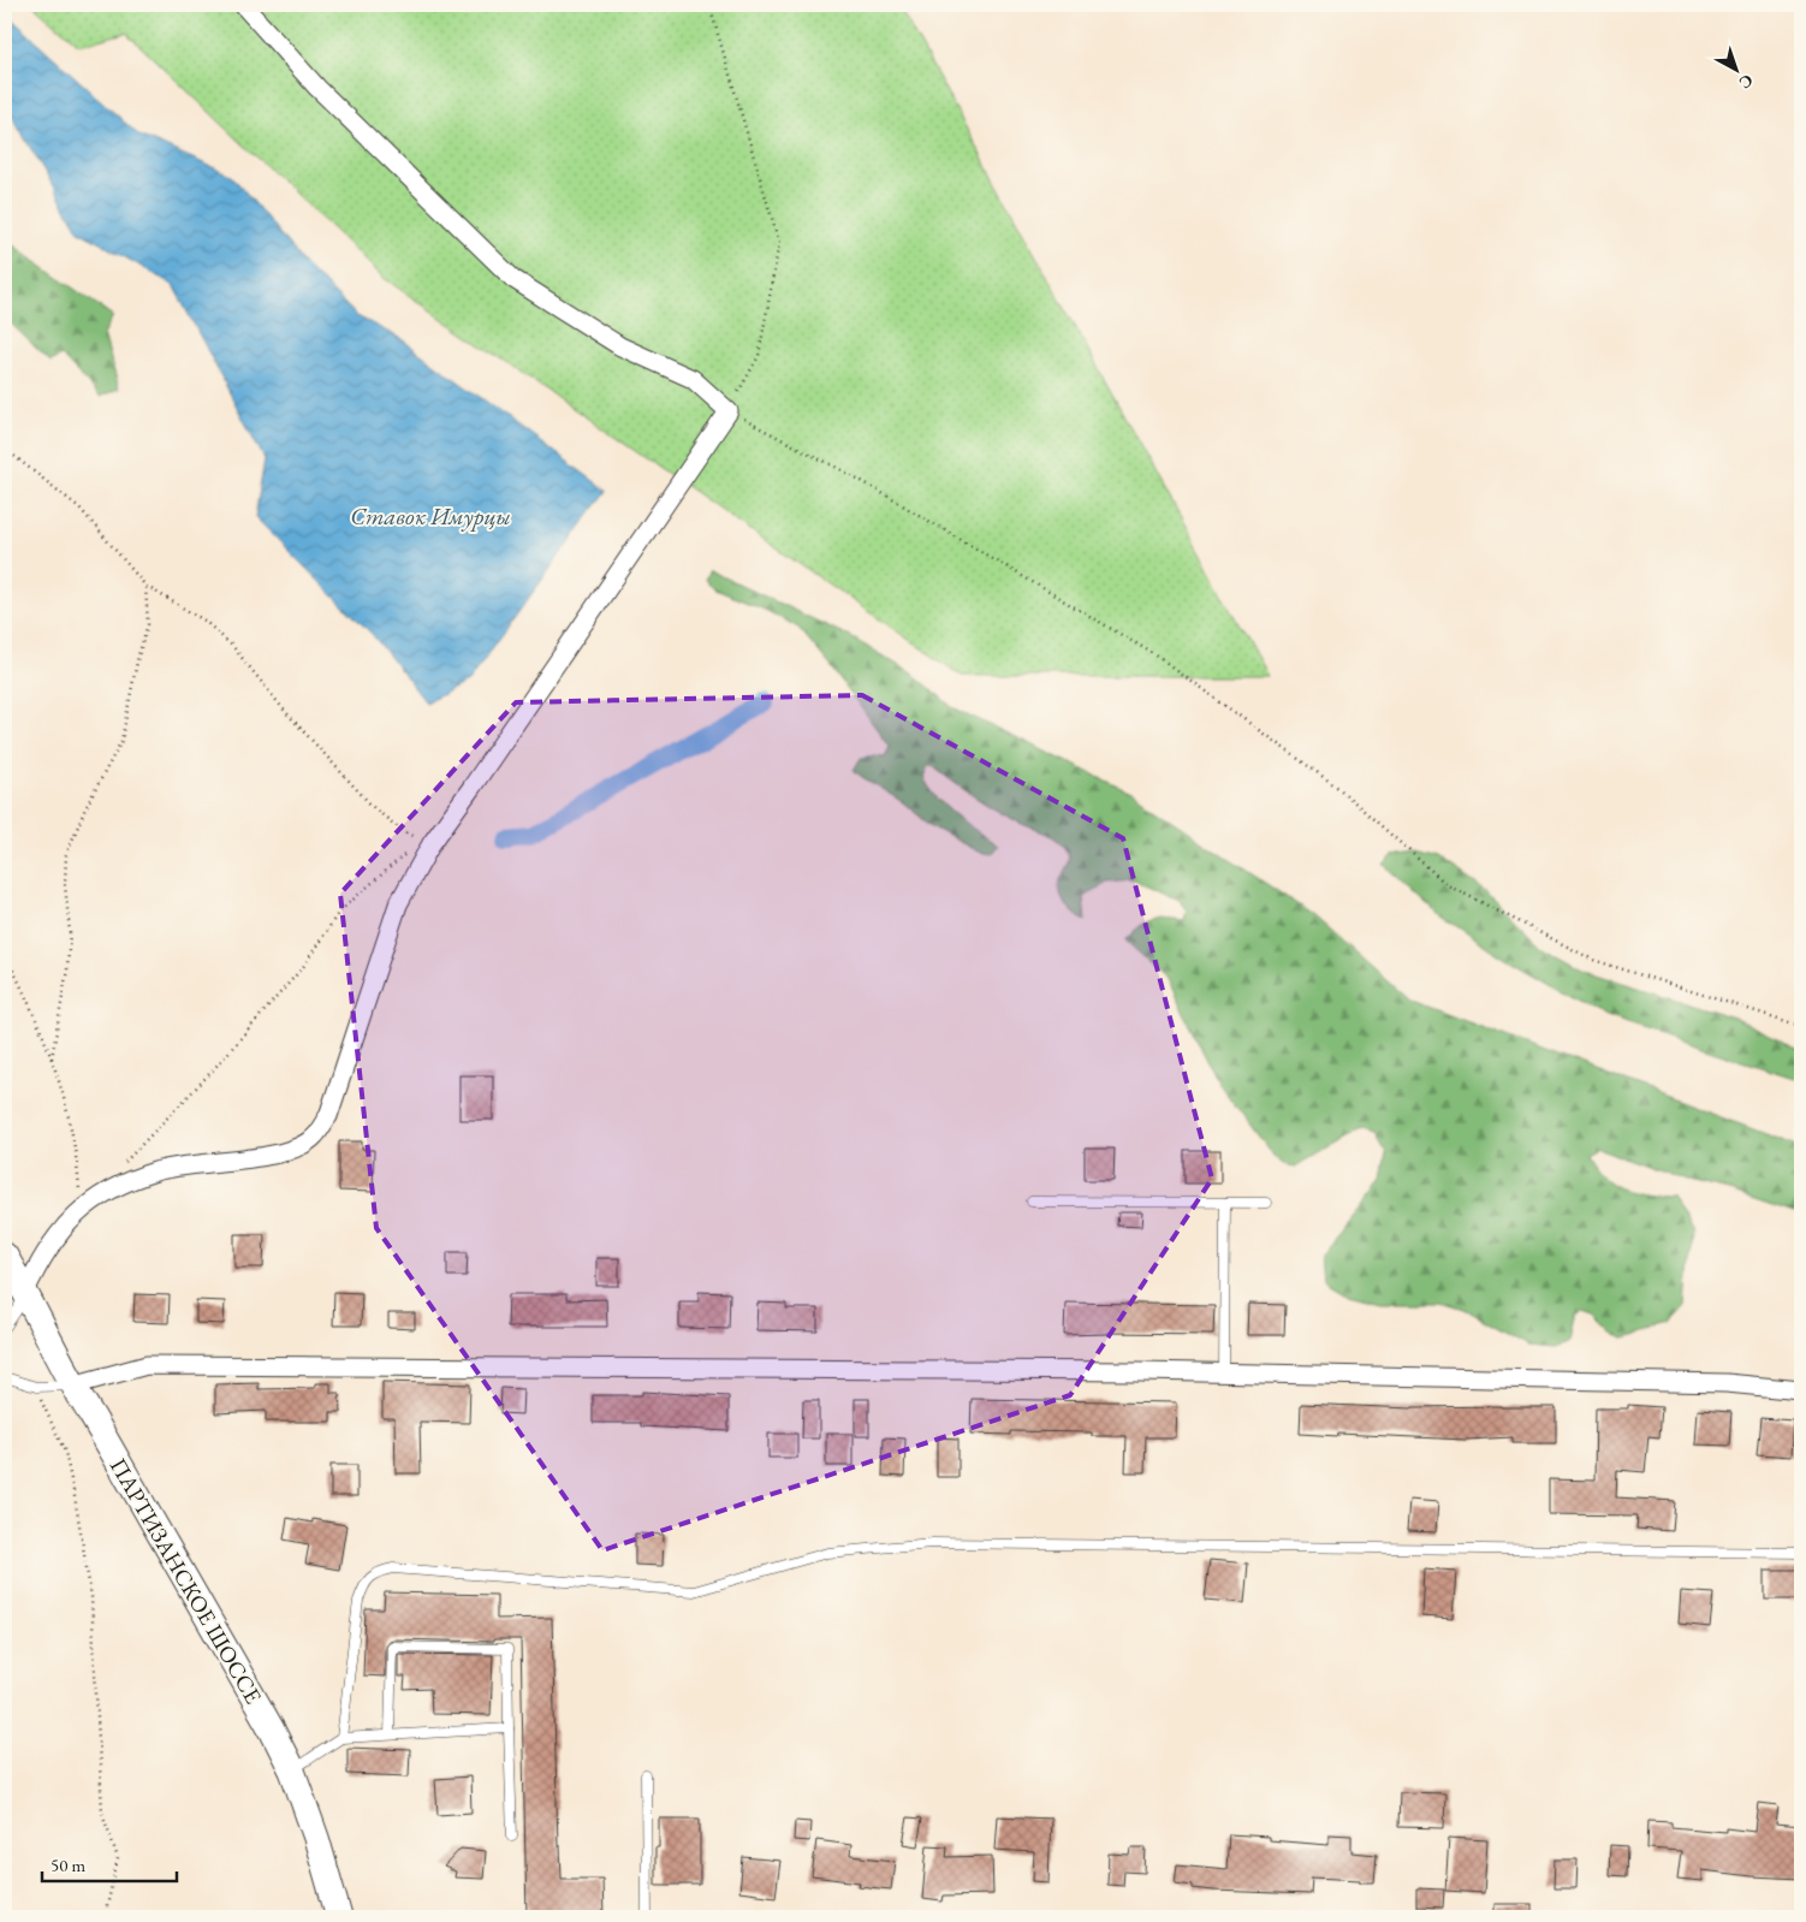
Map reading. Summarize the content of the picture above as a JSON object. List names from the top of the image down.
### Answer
{
  "streets": {
    "main road": ["ПАРТИЗАНСКОЕ ШОССЕ"]
  },
  "water": ["Ставок Имурцы"],
  "scale_bar": "50 m",
  "north": "bottom right"
}
